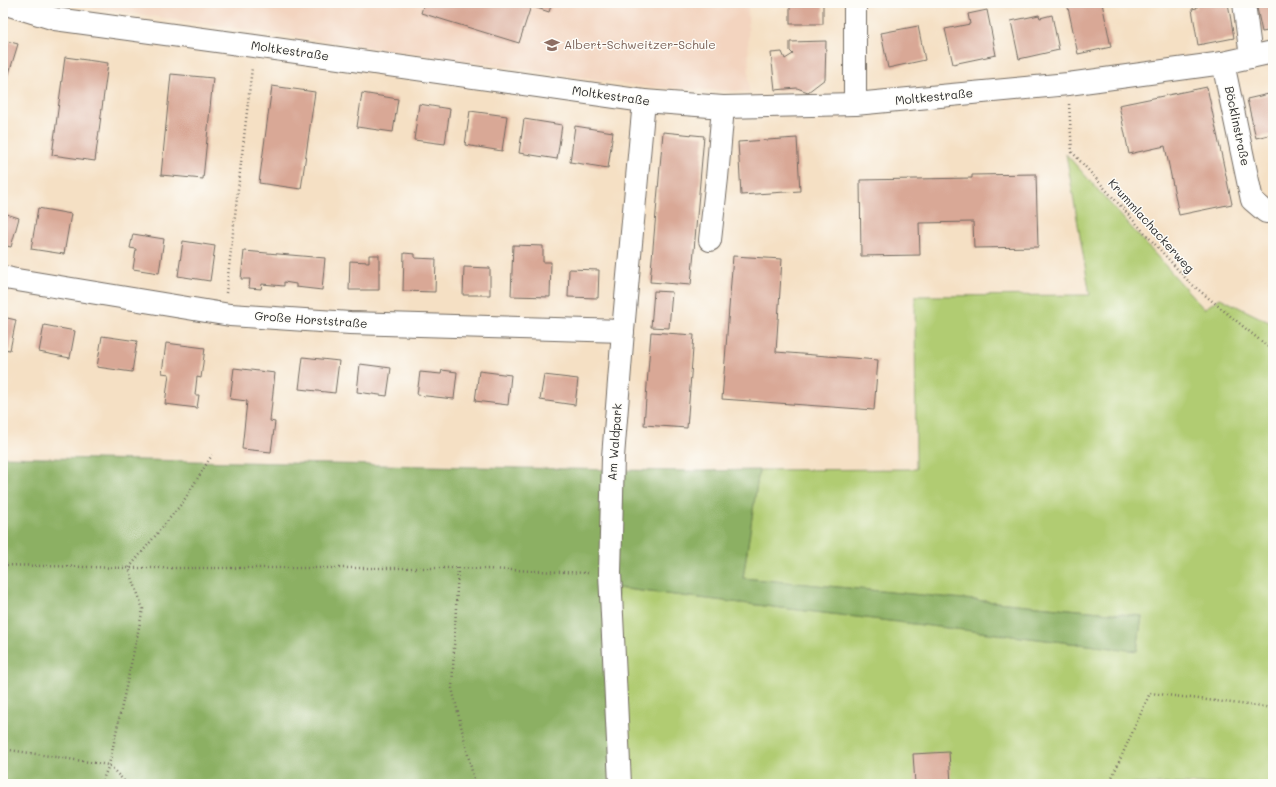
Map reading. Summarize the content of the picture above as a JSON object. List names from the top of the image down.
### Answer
{
  "streets": {
    "street": [
      "Moltkestraße",
      "Böcklinstraße",
      "Große Horststraße",
      "Am Waldpark"
    ],
    "path": ["Krummlachackerweg"]
  },
  "crossings": [
    ["Moltkestraße", "Böcklinstraße"],
    ["Moltkestraße", "Krummlachackerweg"],
    ["Moltkestraße", "Am Waldpark"],
    ["Große Horststraße", "Am Waldpark"]
  ],
  "places": {
    "school or university": ["Albert-Schweitzer-Schule"]
  }
}
